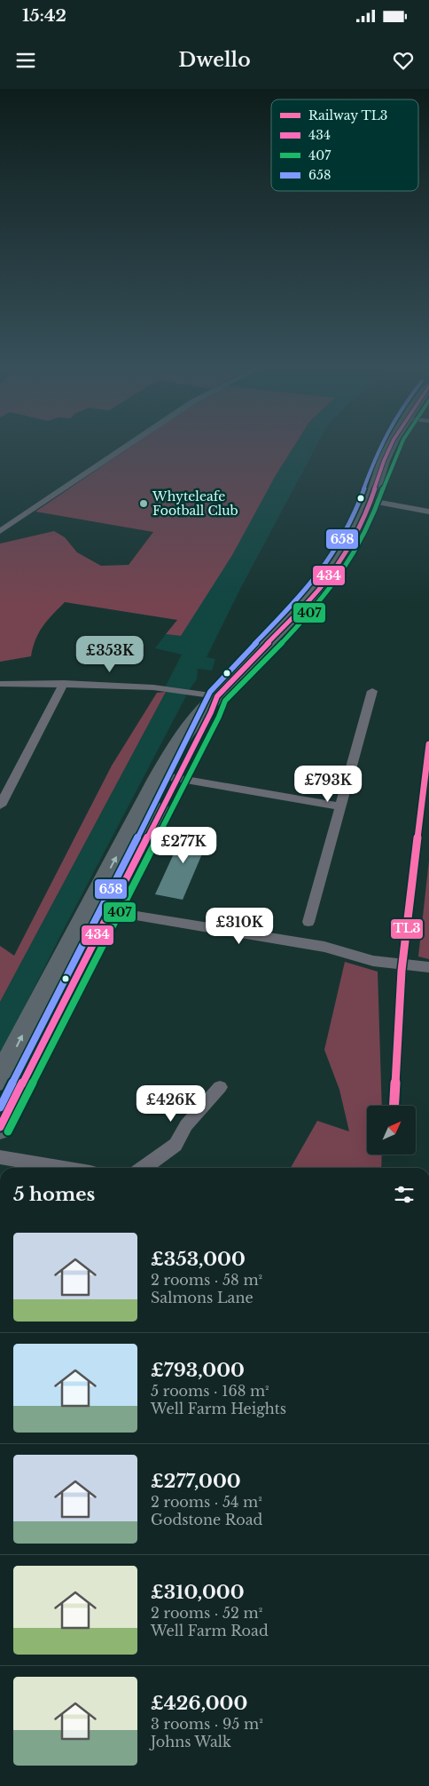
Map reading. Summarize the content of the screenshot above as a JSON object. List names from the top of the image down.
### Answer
{
  "places": ["Whyteleafe Football Club"],
  "lines": [
    "transit line 434",
    "transit line 407",
    "transit line 658",
    "rail line TL3"
  ],
  "legend": [
    "Railway TL3",
    "434",
    "407",
    "658"
  ],
  "north": "top right",
  "page": {
    "status": "15:42",
    "header": "Dwello",
    "price": [
      "£353K",
      "£793K",
      "£277K",
      "£310K",
      "£426K"
    ],
    "heading": "5 homes",
    "list": [
      {
        "name": "£353,000",
        "note": "2 rooms · 58 m² · Salmons Lane"
      },
      {
        "name": "£793,000",
        "note": "5 rooms · 168 m² · Well Farm Heights"
      },
      {
        "name": "£277,000",
        "note": "2 rooms · 54 m² · Godstone Road"
      },
      {
        "name": "£310,000",
        "note": "2 rooms · 52 m² · Well Farm Road"
      },
      {
        "name": "£426,000",
        "note": "3 rooms · 95 m² · Johns Walk"
      }
    ]
  }
}
